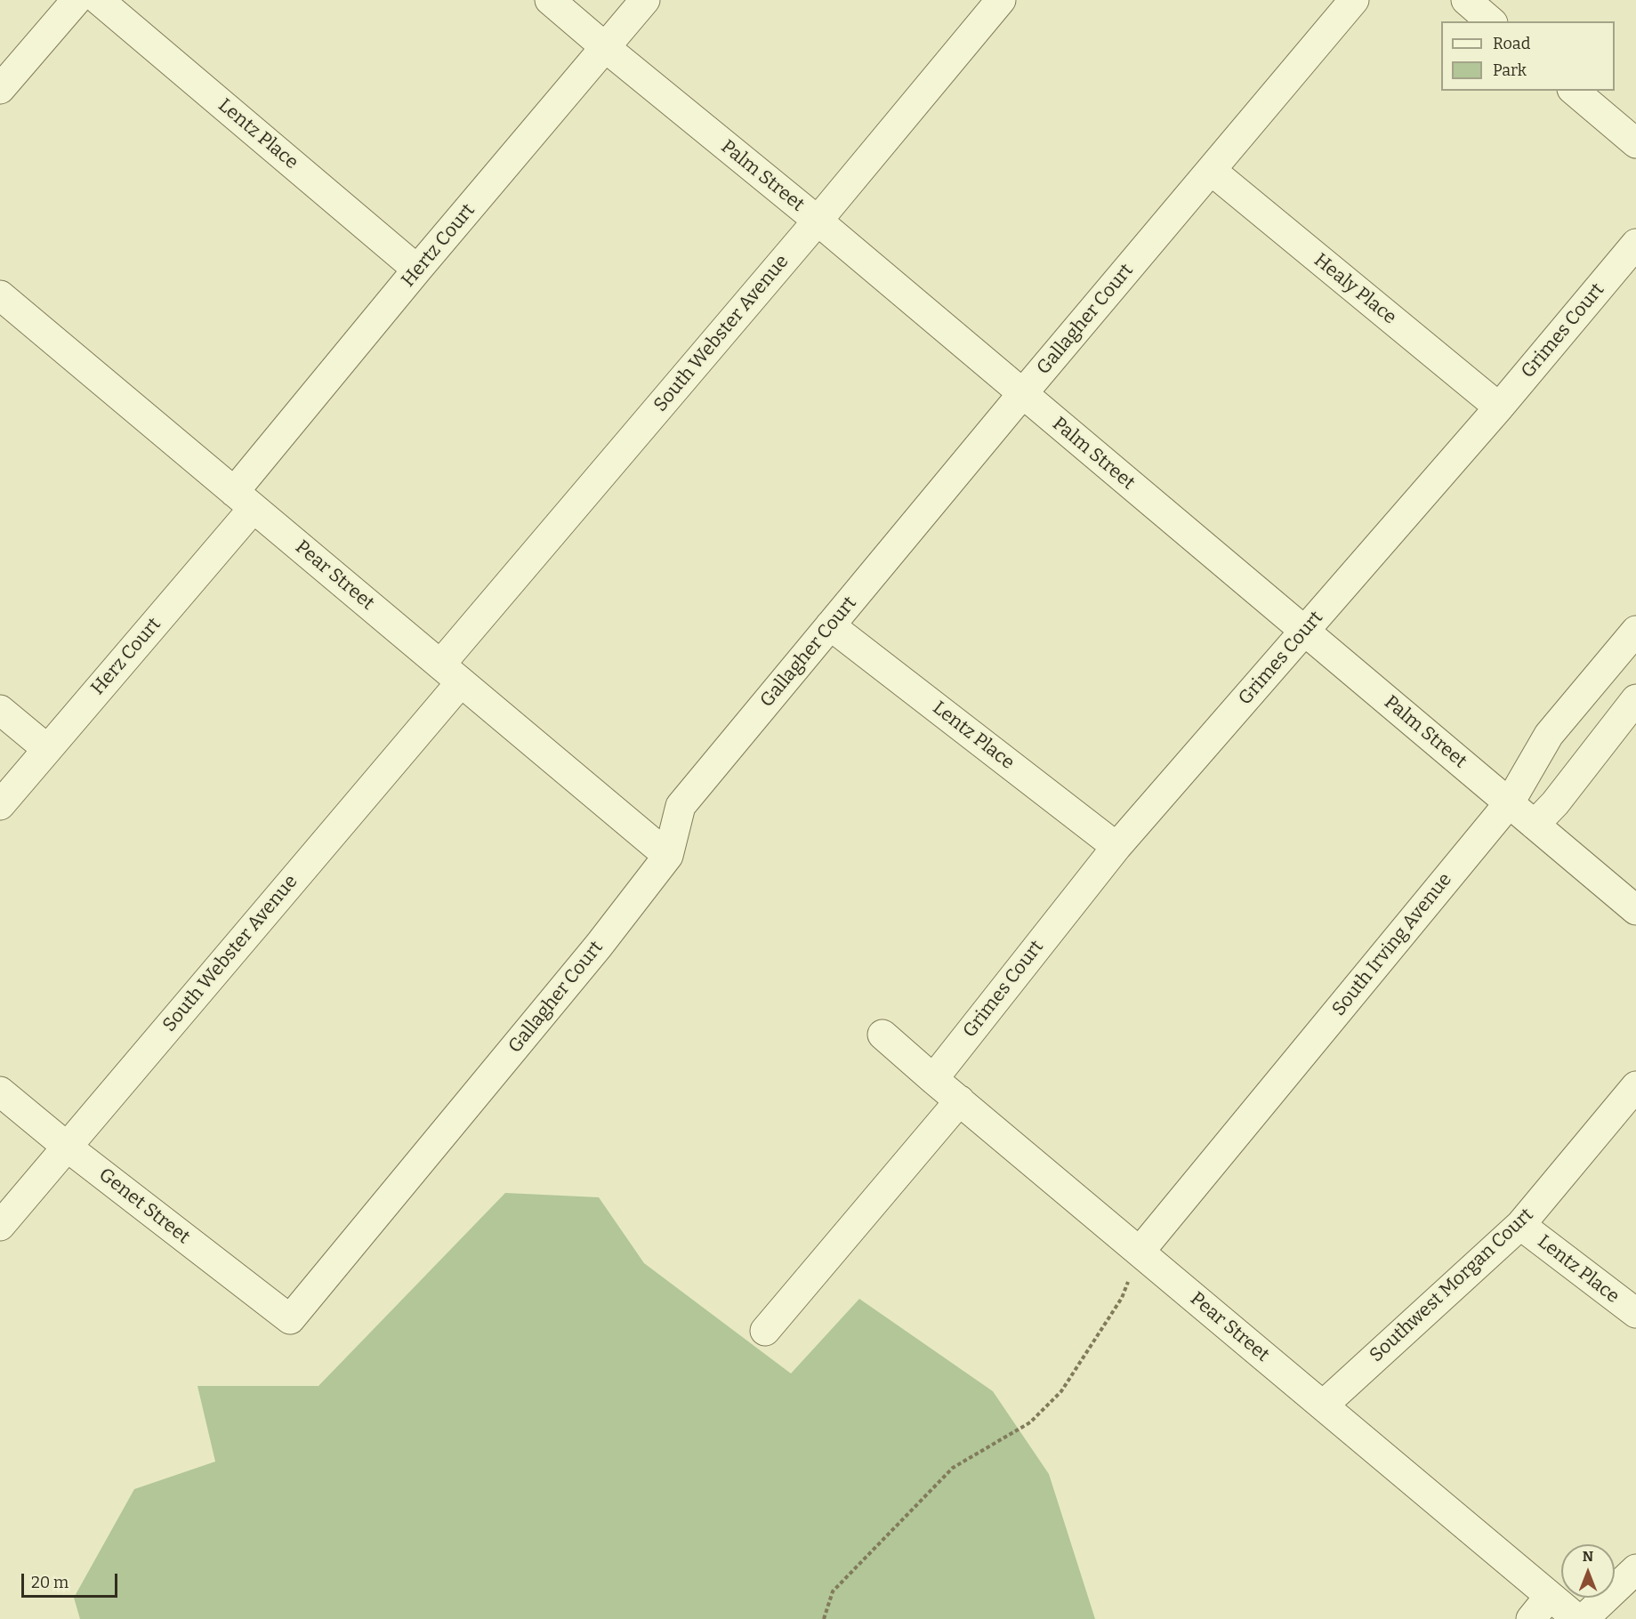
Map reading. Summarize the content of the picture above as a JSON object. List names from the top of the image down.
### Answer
{
  "streets": {
    "street": [
      "Lentz Place",
      "Palm Street",
      "Hertz Court",
      "Healy Place",
      "Gallagher Court",
      "Grimes Court",
      "South Webster Avenue",
      "Pear Street",
      "Herz Court",
      "South Irving Avenue",
      "Genet Street",
      "Southwest Morgan Court"
    ]
  },
  "crossings": [
    ["Lentz Place", "Hertz Court"],
    ["Lentz Place", "Gallagher Court"],
    ["Lentz Place", "Grimes Court"],
    ["Lentz Place", "Southwest Morgan Court"],
    ["Palm Street", "Hertz Court"],
    ["Palm Street", "Gallagher Court"],
    ["Palm Street", "Grimes Court"],
    ["Palm Street", "South Webster Avenue"],
    ["Palm Street", "South Irving Avenue"],
    ["Hertz Court", "Pear Street"],
    ["Hertz Court", "Herz Court"],
    ["Healy Place", "Gallagher Court"],
    ["Healy Place", "Grimes Court"],
    ["Gallagher Court", "Pear Street"],
    ["Gallagher Court", "Genet Street"],
    ["Grimes Court", "Pear Street"],
    ["South Webster Avenue", "Pear Street"],
    ["South Webster Avenue", "Genet Street"],
    ["Pear Street", "Herz Court"],
    ["Pear Street", "South Irving Avenue"],
    ["Pear Street", "Southwest Morgan Court"]
  ],
  "legend": ["Road", "Park"],
  "scale_bar": "20 m",
  "north": "top"
}
